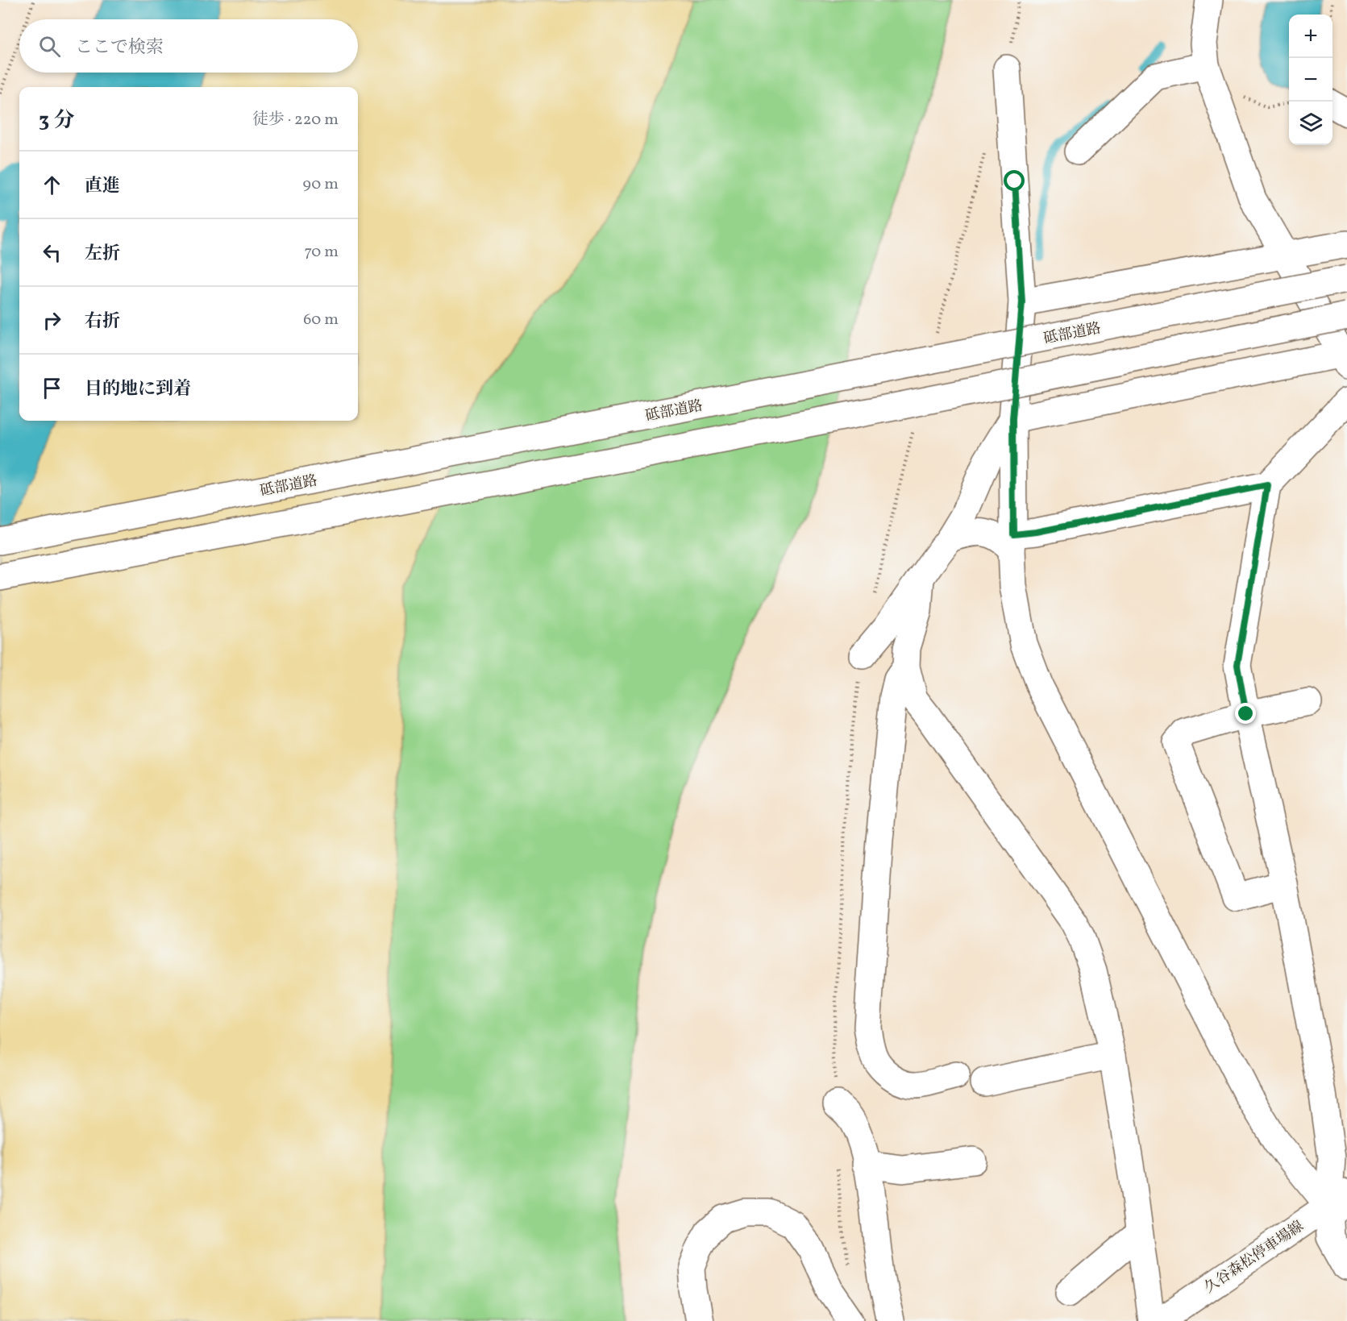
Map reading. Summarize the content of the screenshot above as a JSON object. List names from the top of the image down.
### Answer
{
  "streets": {
    "main road": ["砥部道路", "久谷森松停車場線"]
  },
  "page": {
    "map_buttons": ["+", "−"],
    "search": "ここで検索",
    "heading": ["3 分", "徒歩 · 220 m"],
    "list": [
      ["直進", "90 m"],
      ["左折", "70 m"],
      ["右折", "60 m"],
      "目的地に到着"
    ]
  }
}
